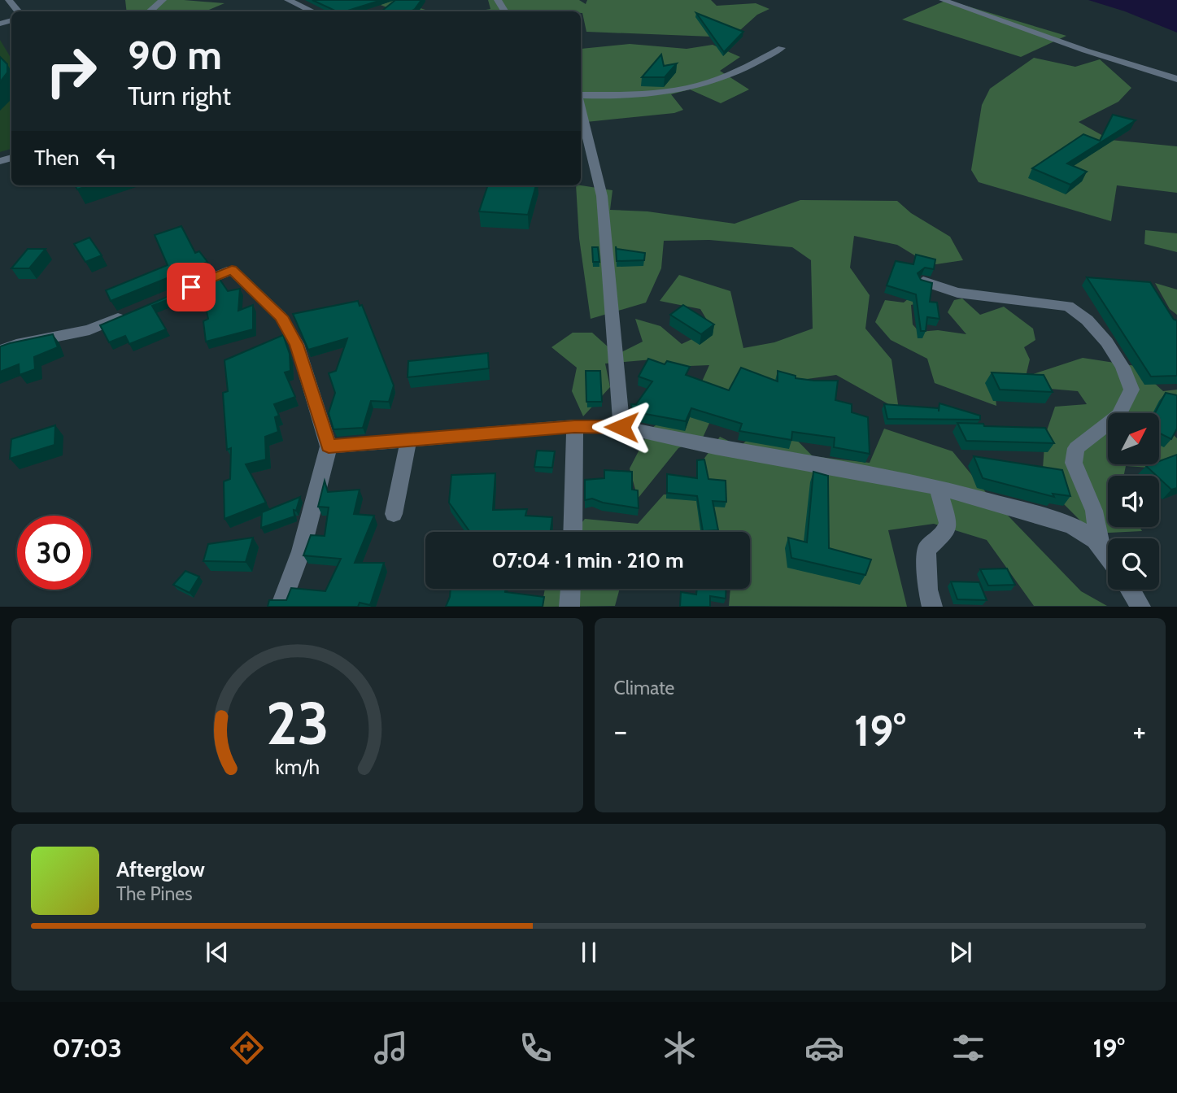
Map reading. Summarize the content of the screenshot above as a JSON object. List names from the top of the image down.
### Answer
{
  "north": "top right",
  "page": {
    "turn": ["90 m", "Turn right"],
    "then": "Then",
    "limit": "30",
    "trip": "07:04 · 1 min · 210 m",
    "tile": "Climate",
    "heat": ["−", "19°", "+"],
    "song": ["Afterglow", "The Pines"],
    "tabs": ["07:03", "19°"],
    "gauge": ["23", "km/h"]
  }
}
